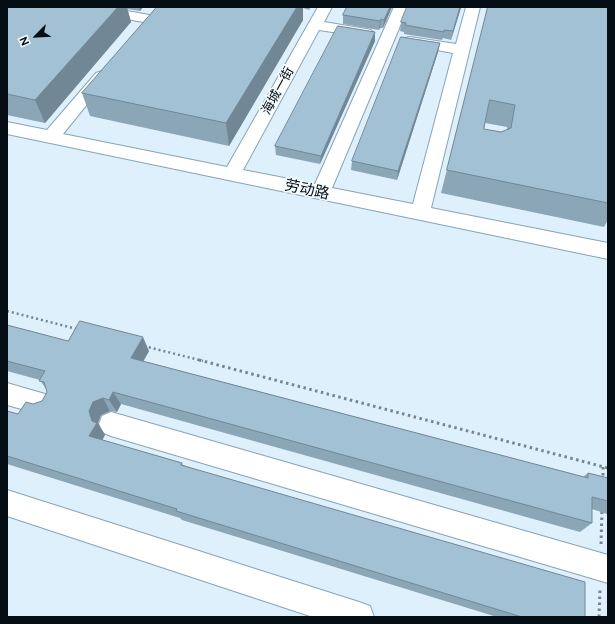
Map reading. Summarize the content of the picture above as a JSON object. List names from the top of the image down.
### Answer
{
  "streets": {
    "street": ["海城一街", "劳动路"]
  },
  "crossings": [
    ["海城一街", "劳动路"]
  ],
  "north": "bottom left"
}
